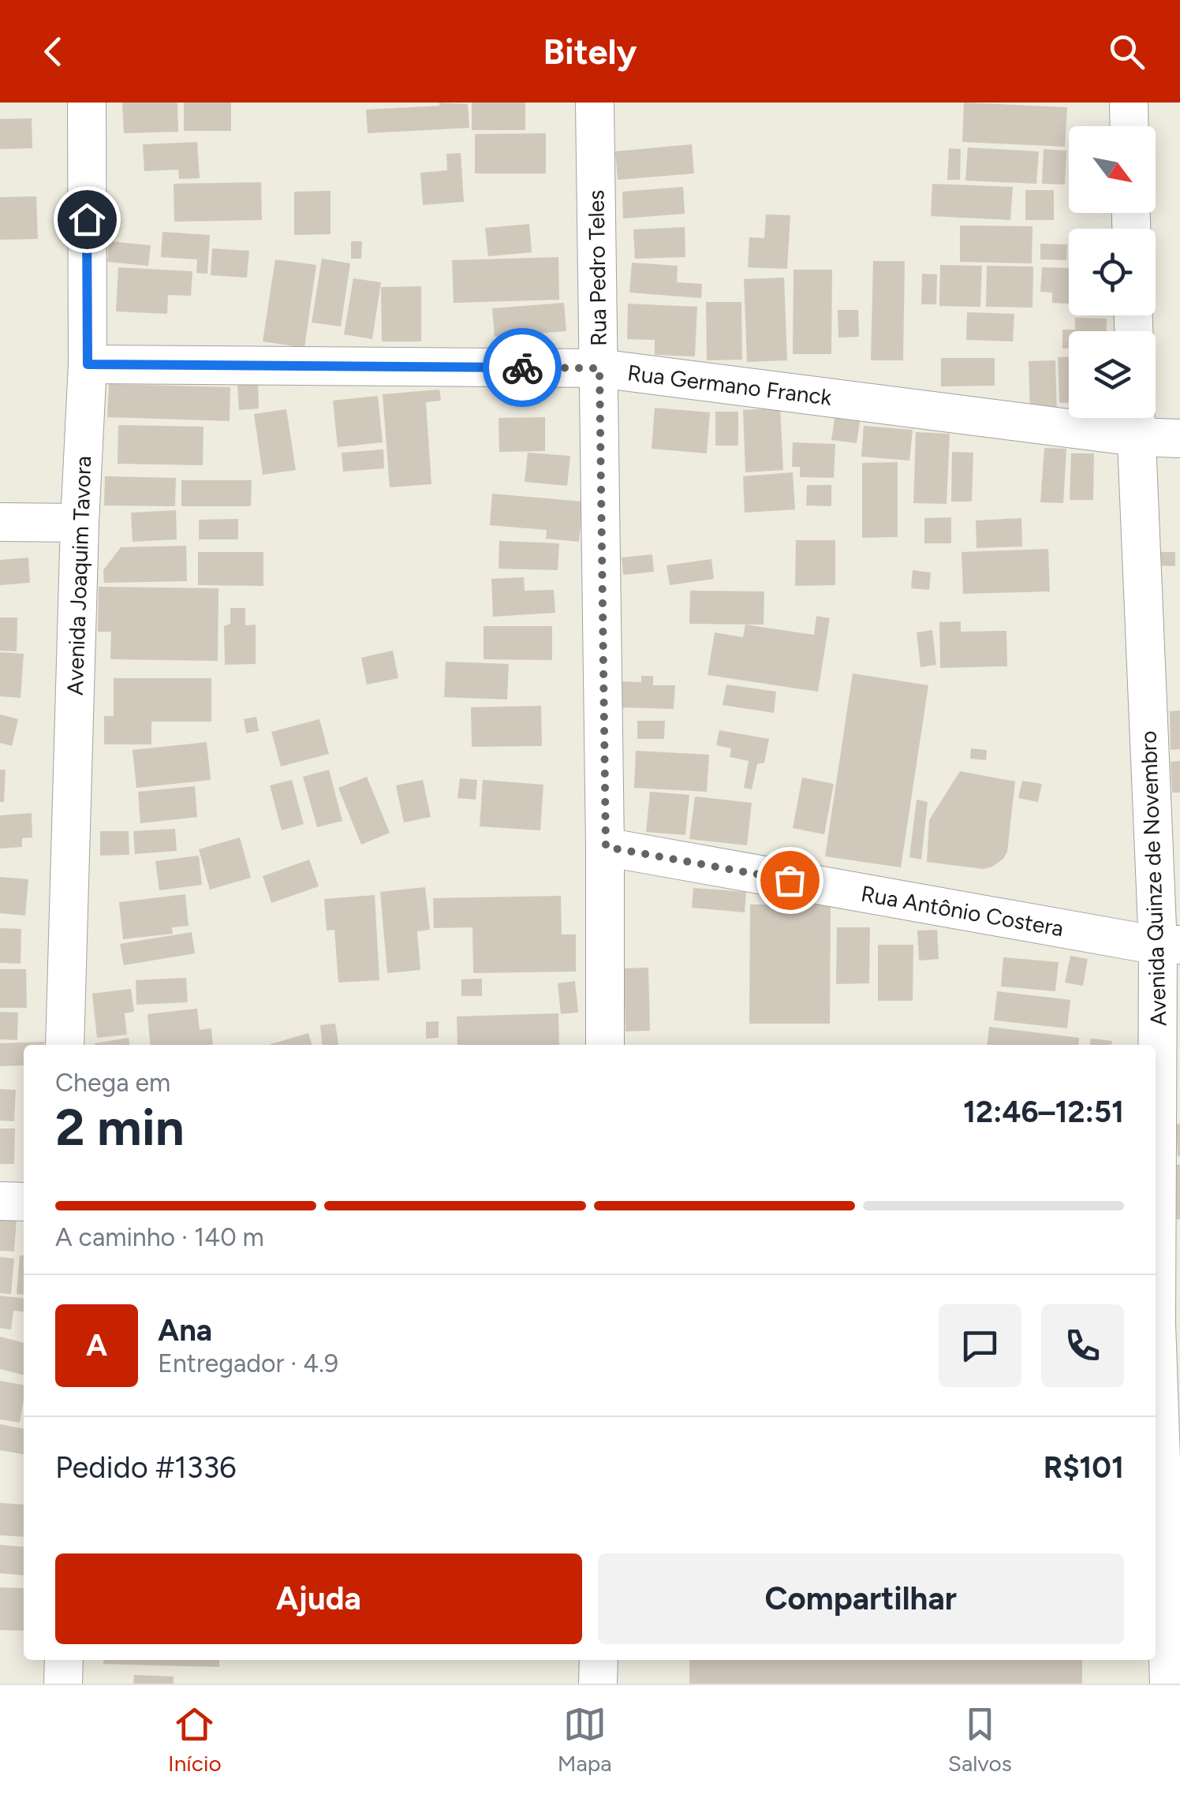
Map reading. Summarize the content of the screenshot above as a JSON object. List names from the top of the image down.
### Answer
{
  "streets": {
    "street": [
      "Rua Pedro Teles",
      "Rua Germano Franck",
      "Avenida Joaquim Tavora",
      "Avenida Quinze de Novembro",
      "Rua Antônio Costera"
    ]
  },
  "crossings": [
    ["Rua Pedro Teles", "Rua Germano Franck"],
    ["Rua Pedro Teles", "Rua Antônio Costera"],
    ["Rua Germano Franck", "Avenida Joaquim Tavora"],
    ["Rua Germano Franck", "Avenida Quinze de Novembro"],
    ["Avenida Quinze de Novembro", "Rua Antônio Costera"]
  ],
  "north": "bottom right",
  "page": {
    "header": "Bitely",
    "heading": ["2 min", "Chega em", "12:46–12:51"],
    "panel": [
      "Ana",
      "Entregador · 4.9",
      "Pedido #1336",
      "R$101"
    ],
    "bar": "A caminho · 140 m",
    "round": "A",
    "buttons": ["Ajuda", "Compartilhar"],
    "tabs": ["Início", "Mapa", "Salvos"]
  }
}
